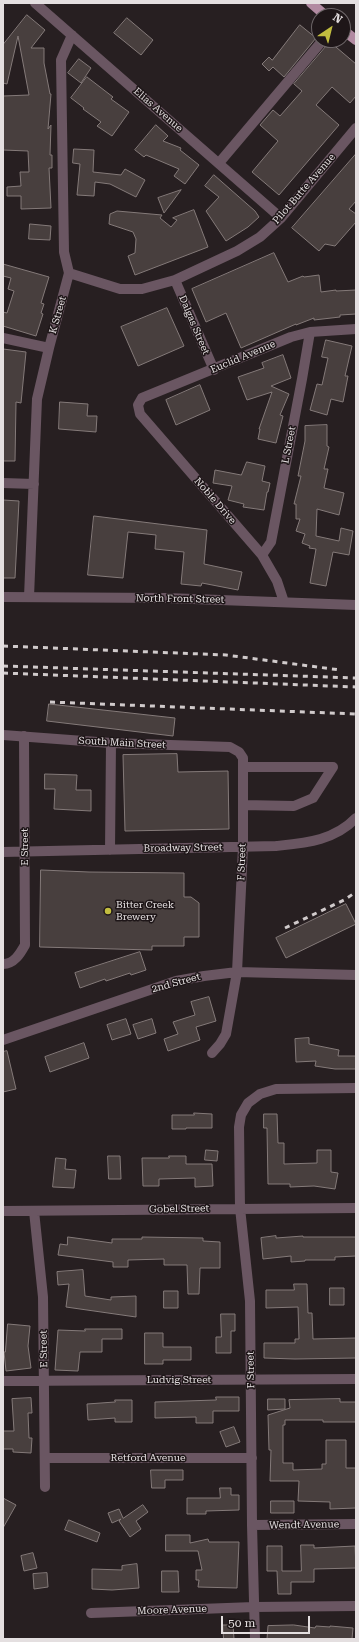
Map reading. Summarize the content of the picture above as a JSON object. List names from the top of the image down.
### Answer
{
  "streets": {
    "street": [
      "Elias Avenue",
      "Pilot Butte Avenue",
      "K Street",
      "Dalgas Street",
      "Euclid Avenue",
      "L Street",
      "Noble Drive",
      "North Front Street",
      "South Main Street",
      "E Street",
      "Broadway Street",
      "F Street",
      "2nd Street",
      "Gobel Street",
      "Ludvig Street",
      "Retford Avenue",
      "Wendt Avenue",
      "Moore Avenue"
    ]
  },
  "crossings": [
    ["Elias Avenue", "Pilot Butte Avenue"],
    ["Elias Avenue", "K Street"],
    ["Pilot Butte Avenue", "K Street"],
    ["Pilot Butte Avenue", "Dalgas Street"],
    ["K Street", "North Front Street"],
    ["Dalgas Street", "Euclid Avenue"],
    ["Euclid Avenue", "L Street"],
    ["Euclid Avenue", "Noble Drive"],
    ["L Street", "Noble Drive"],
    ["Noble Drive", "North Front Street"],
    ["South Main Street", "E Street"],
    ["South Main Street", "F Street"],
    ["E Street", "Broadway Street"],
    ["E Street", "Gobel Street"],
    ["E Street", "Ludvig Street"],
    ["E Street", "Retford Avenue"],
    ["Broadway Street", "F Street"],
    ["F Street", "2nd Street"],
    ["F Street", "Gobel Street"],
    ["F Street", "Ludvig Street"],
    ["F Street", "Retford Avenue"],
    ["F Street", "Wendt Avenue"],
    ["F Street", "Moore Avenue"]
  ],
  "places": ["Bitter Creek Brewery"],
  "scale_bar": "50 m",
  "north": "top right"
}
